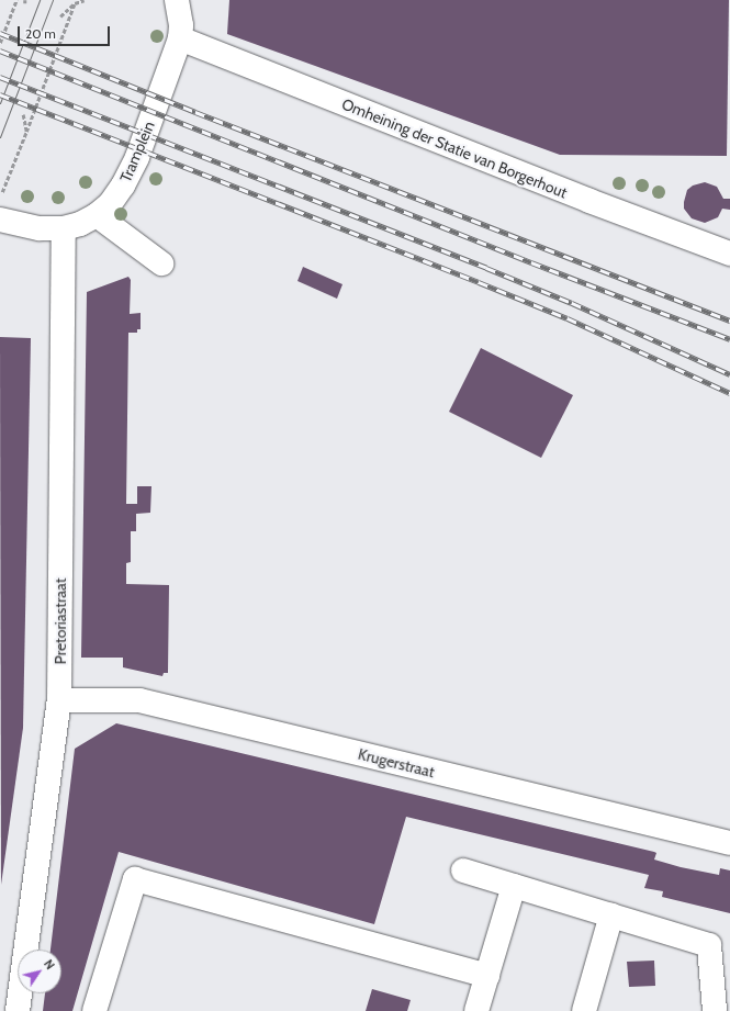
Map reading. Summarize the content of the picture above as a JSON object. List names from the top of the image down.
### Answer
{
  "streets": {
    "street": [
      "Omheining der Statie van Borgerhout",
      "Tramplein",
      "Pretoriastraat",
      "Krugerstraat"
    ]
  },
  "crossings": [
    ["Omheining der Statie van Borgerhout", "Tramplein"],
    ["Tramplein", "Pretoriastraat"],
    ["Pretoriastraat", "Krugerstraat"]
  ],
  "scale_bar": "20 m",
  "north": "top right"
}
